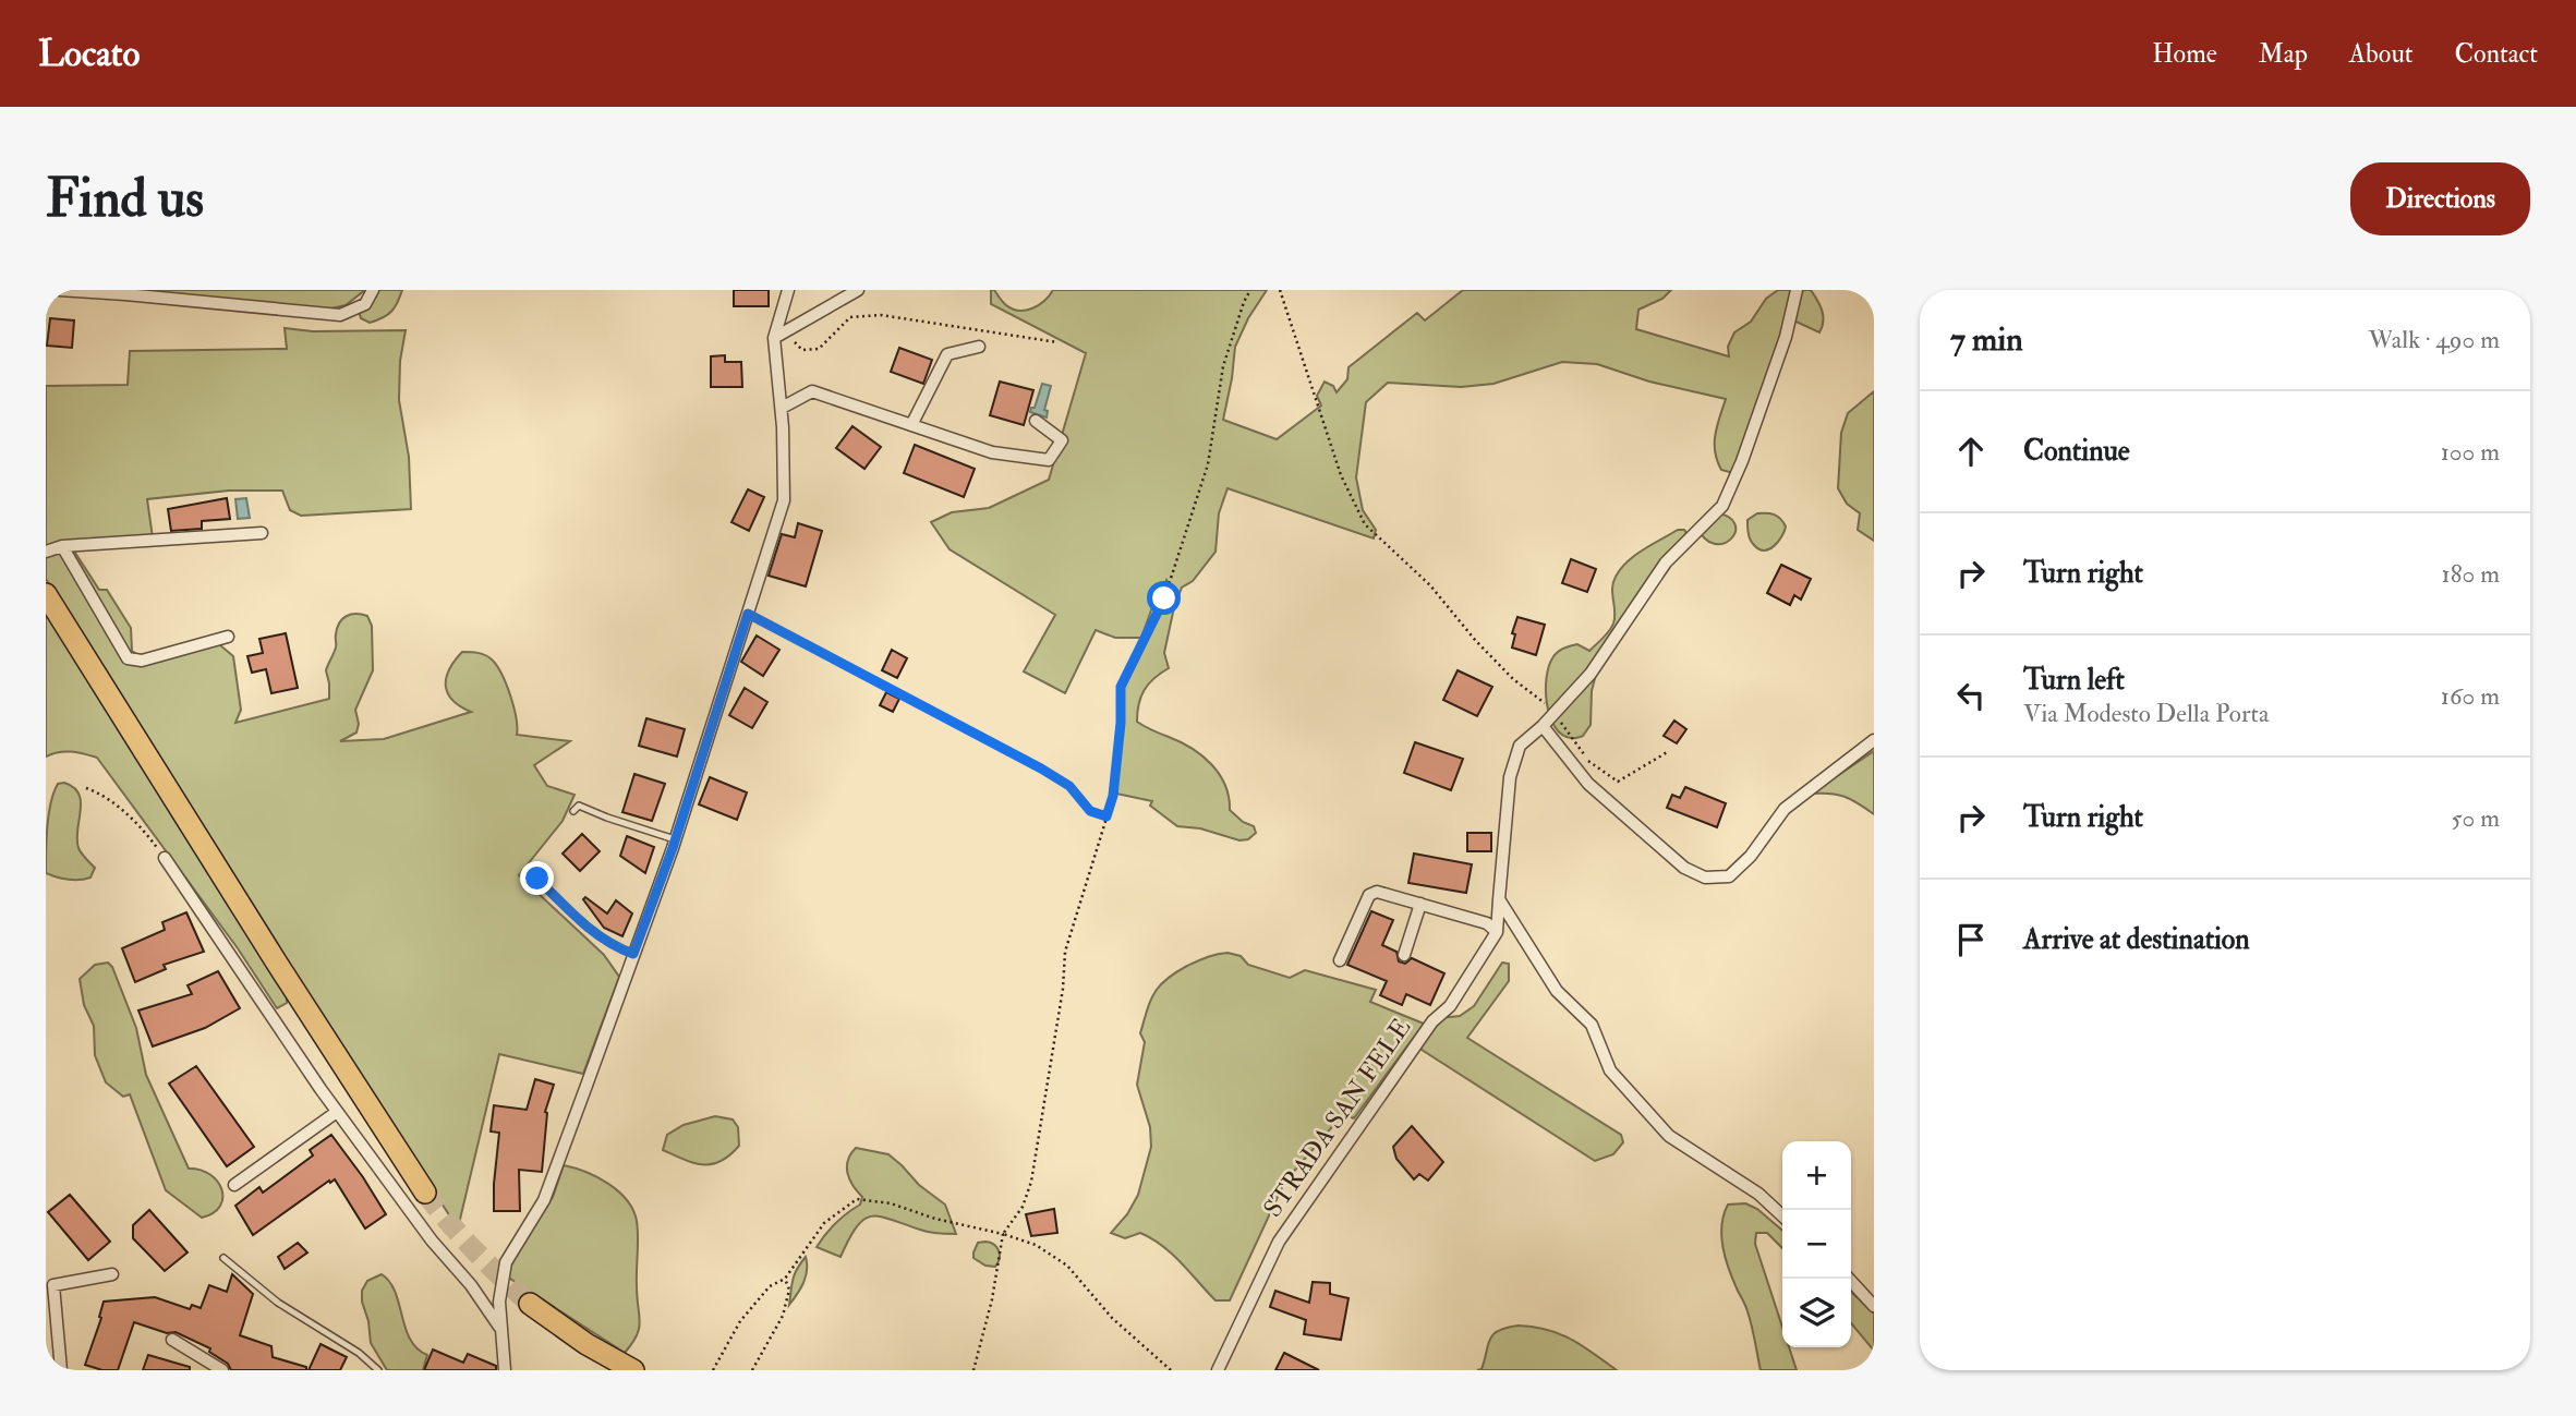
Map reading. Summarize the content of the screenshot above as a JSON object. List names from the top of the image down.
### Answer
{
  "streets": {
    "street": ["STRADA SAN FELE"]
  },
  "page": {
    "header": "Locato",
    "nav": [
      "Home",
      "Map",
      "About",
      "Contact"
    ],
    "buttons": "Directions",
    "title": "Find us",
    "heading": ["7 min", "Walk · 490 m"],
    "list": [
      ["Continue", "100 m"],
      ["Turn right", "180 m"],
      ["Turn left", "Via Modesto Della Porta", "160 m"],
      ["Turn right", "50 m"],
      "Arrive at destination"
    ],
    "map_buttons": ["+", "−"]
  }
}
